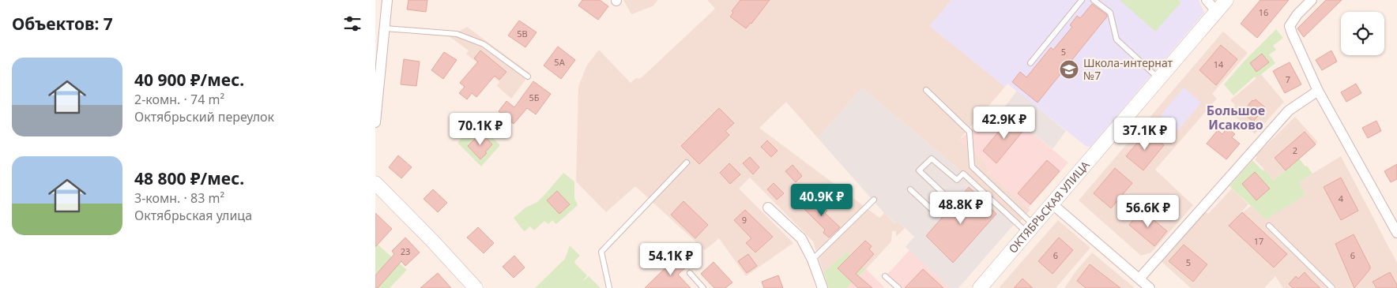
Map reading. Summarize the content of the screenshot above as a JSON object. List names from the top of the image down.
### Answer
{
  "streets": {
    "street": ["ОКТЯБРЬСКАЯ УЛИЦА"]
  },
  "districts": ["Большое Исаково"],
  "places": {
    "school or university": ["Школа-интернат №7"]
  },
  "house_numbers": [
    "16",
    "5В",
    "5",
    "5А",
    "14",
    "7",
    "5Б",
    "2",
    "4",
    "9",
    "17",
    "23",
    "6",
    "6",
    "5"
  ],
  "page": {
    "heading": "Объектов: 7",
    "list": [
      {
        "name": "40 900 ₽/мес.",
        "note": "2-комн. · 74 m² · Октябрьский переулок"
      },
      {
        "name": "48 800 ₽/мес.",
        "note": "3-комн. · 83 m² · Октябрьская улица"
      }
    ],
    "price": [
      "42.9K ₽",
      "70.1K ₽",
      "37.1K ₽",
      "40.9K ₽",
      "48.8K ₽",
      "56.6K ₽",
      "54.1K ₽"
    ]
  }
}
